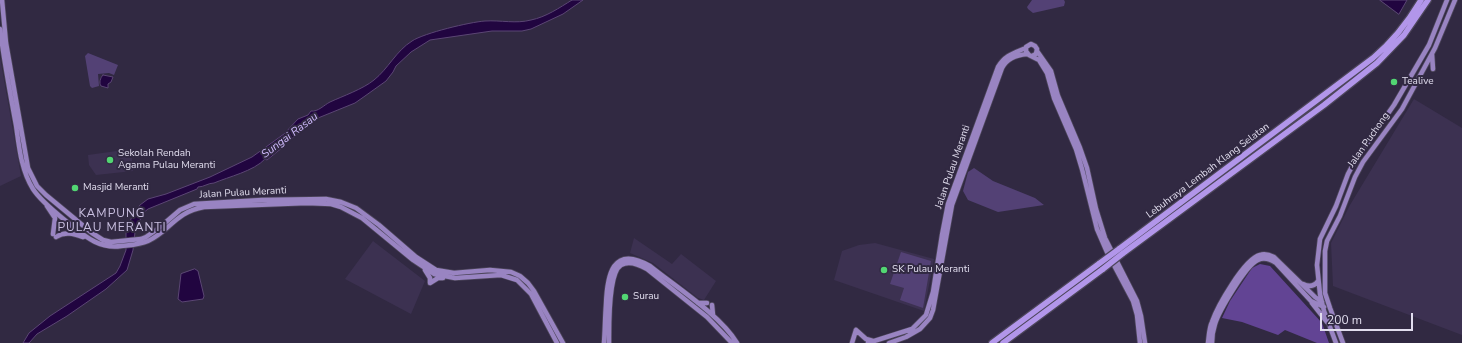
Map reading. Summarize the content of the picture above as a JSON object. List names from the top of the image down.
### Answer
{
  "streets": {
    "highway": ["Lebuhraya Lembah Klang Selatan"],
    "main road": ["Jalan Puchong", "Jalan Pulau Meranti"]
  },
  "districts": ["KAMPUNG PULAU MERANTI"],
  "water": ["Sungai Rasau"],
  "places": [
    "Tealive",
    "Sekolah Rendah Agama Pulau Meranti",
    "Masjid Meranti",
    "SK Pulau Meranti",
    "Surau"
  ],
  "scale_bar": "200 m"
}
